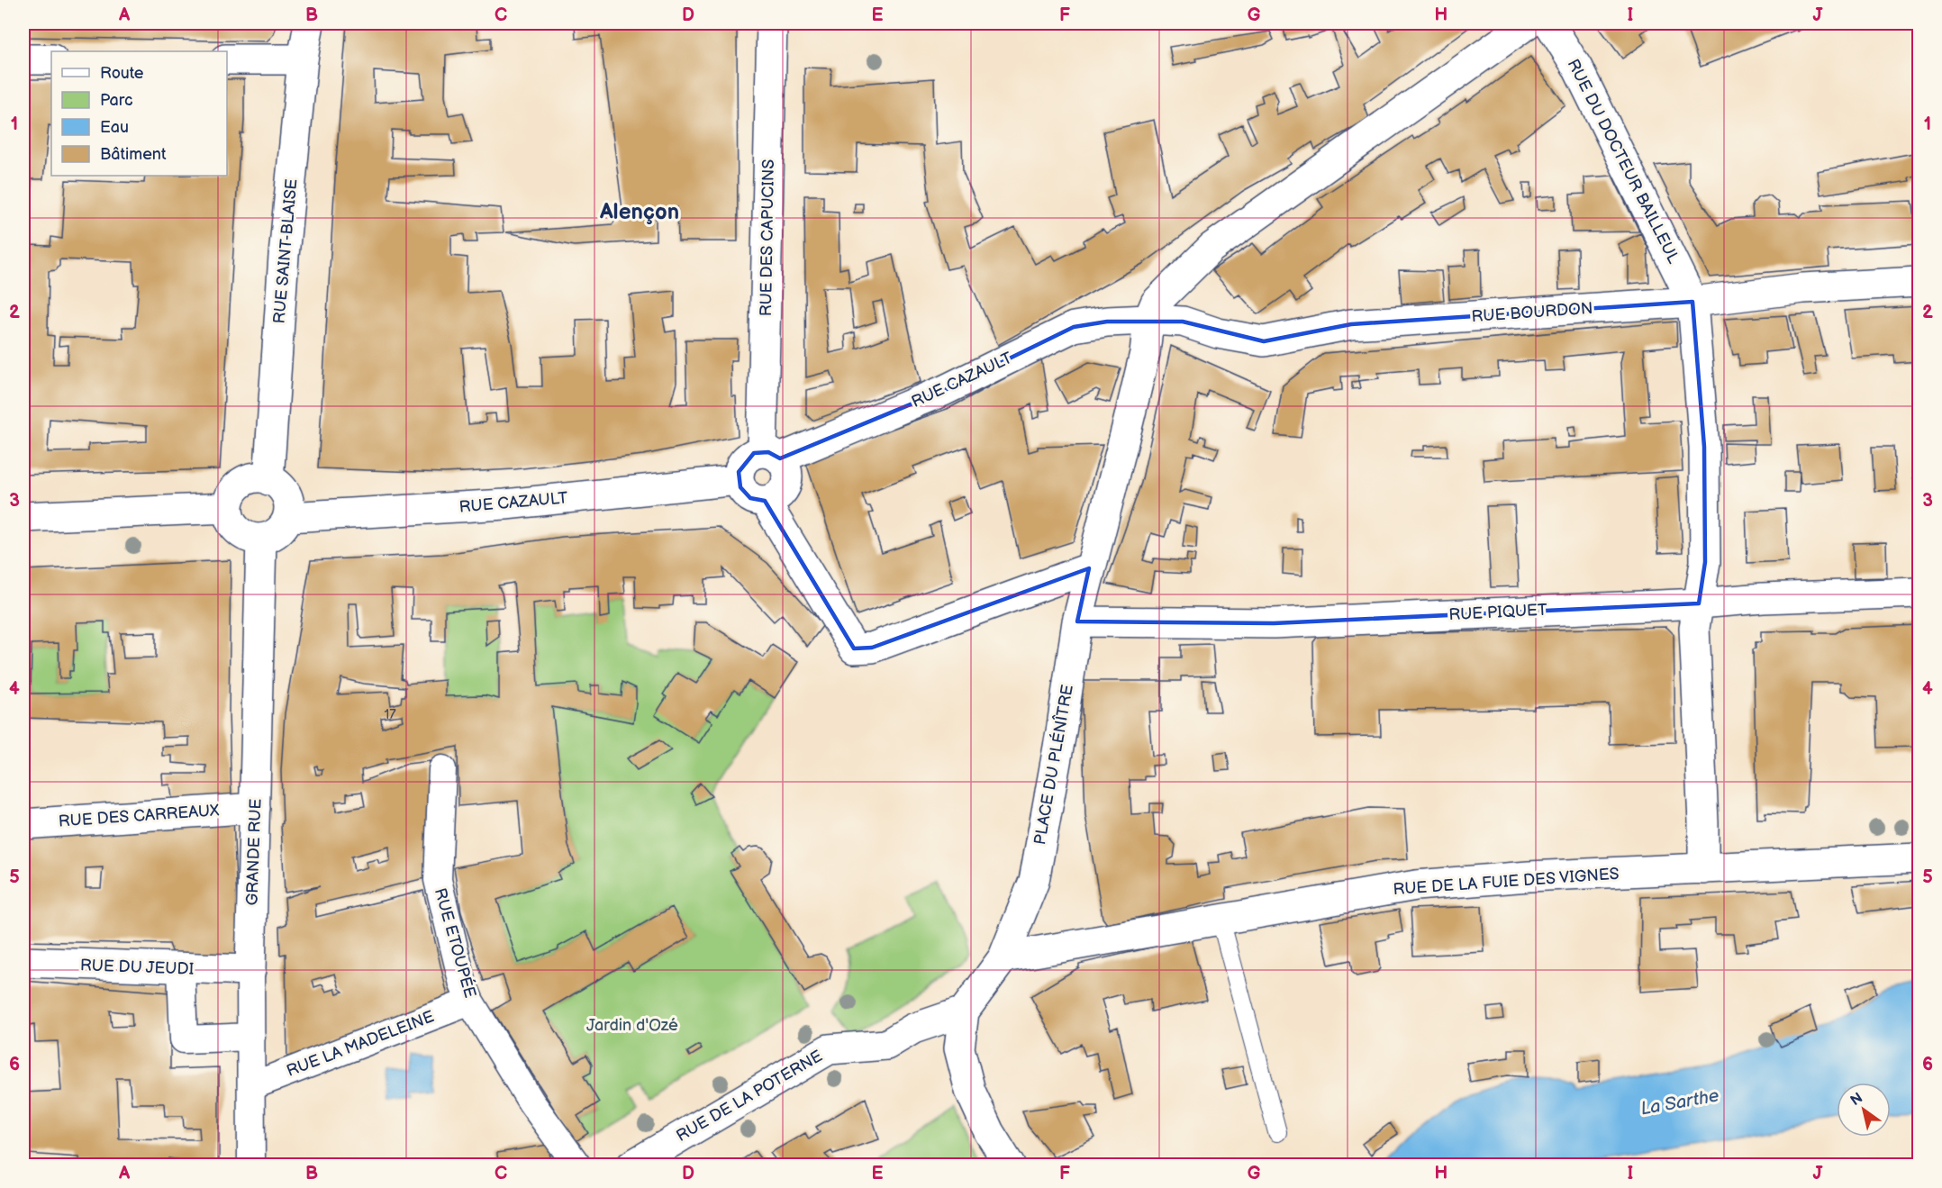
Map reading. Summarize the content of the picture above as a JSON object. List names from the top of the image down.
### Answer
{
  "streets": {
    "street": [
      "RUE DU DOCTEUR BAILLEUL",
      "RUE DES CAPUCINS",
      "RUE SAINT-BLAISE",
      "RUE BOURDON",
      "RUE CAZAULT",
      "RUE PIQUET",
      "PLACE DU PLÉNÎTRE",
      "RUE DES CARREAUX",
      "GRANDE RUE",
      "RUE DE LA FUIE DES VIGNES",
      "RUE ETOUPÉE",
      "RUE DU JEUDI",
      "RUE LA MADELEINE",
      "RUE DE LA POTERNE"
    ]
  },
  "crossings": [
    ["RUE DU DOCTEUR BAILLEUL", "RUE BOURDON"],
    ["RUE DES CAPUCINS", "RUE CAZAULT"],
    ["RUE SAINT-BLAISE", "RUE CAZAULT"],
    ["RUE SAINT-BLAISE", "GRANDE RUE"],
    ["RUE BOURDON", "RUE CAZAULT"],
    ["RUE BOURDON", "PLACE DU PLÉNÎTRE"],
    ["RUE CAZAULT", "PLACE DU PLÉNÎTRE"],
    ["RUE CAZAULT", "GRANDE RUE"],
    ["RUE PIQUET", "PLACE DU PLÉNÎTRE"],
    ["PLACE DU PLÉNÎTRE", "RUE DE LA FUIE DES VIGNES"],
    ["RUE DES CARREAUX", "GRANDE RUE"],
    ["GRANDE RUE", "RUE DU JEUDI"],
    ["GRANDE RUE", "RUE LA MADELEINE"],
    ["RUE ETOUPÉE", "RUE LA MADELEINE"]
  ],
  "districts": ["Alençon"],
  "water": ["La Sarthe"],
  "parks": ["Jardin d'Ozé"],
  "house_numbers": ["17"],
  "legend": [
    "Route",
    "Parc",
    "Eau",
    "Bâtiment"
  ],
  "north": "top left",
  "grid": {
    "columns": [
      "A",
      "B",
      "C",
      "D",
      "E",
      "F",
      "G",
      "H",
      "I",
      "J"
    ],
    "rows": [
      "1",
      "2",
      "3",
      "4",
      "5",
      "6"
    ]
  }
}
